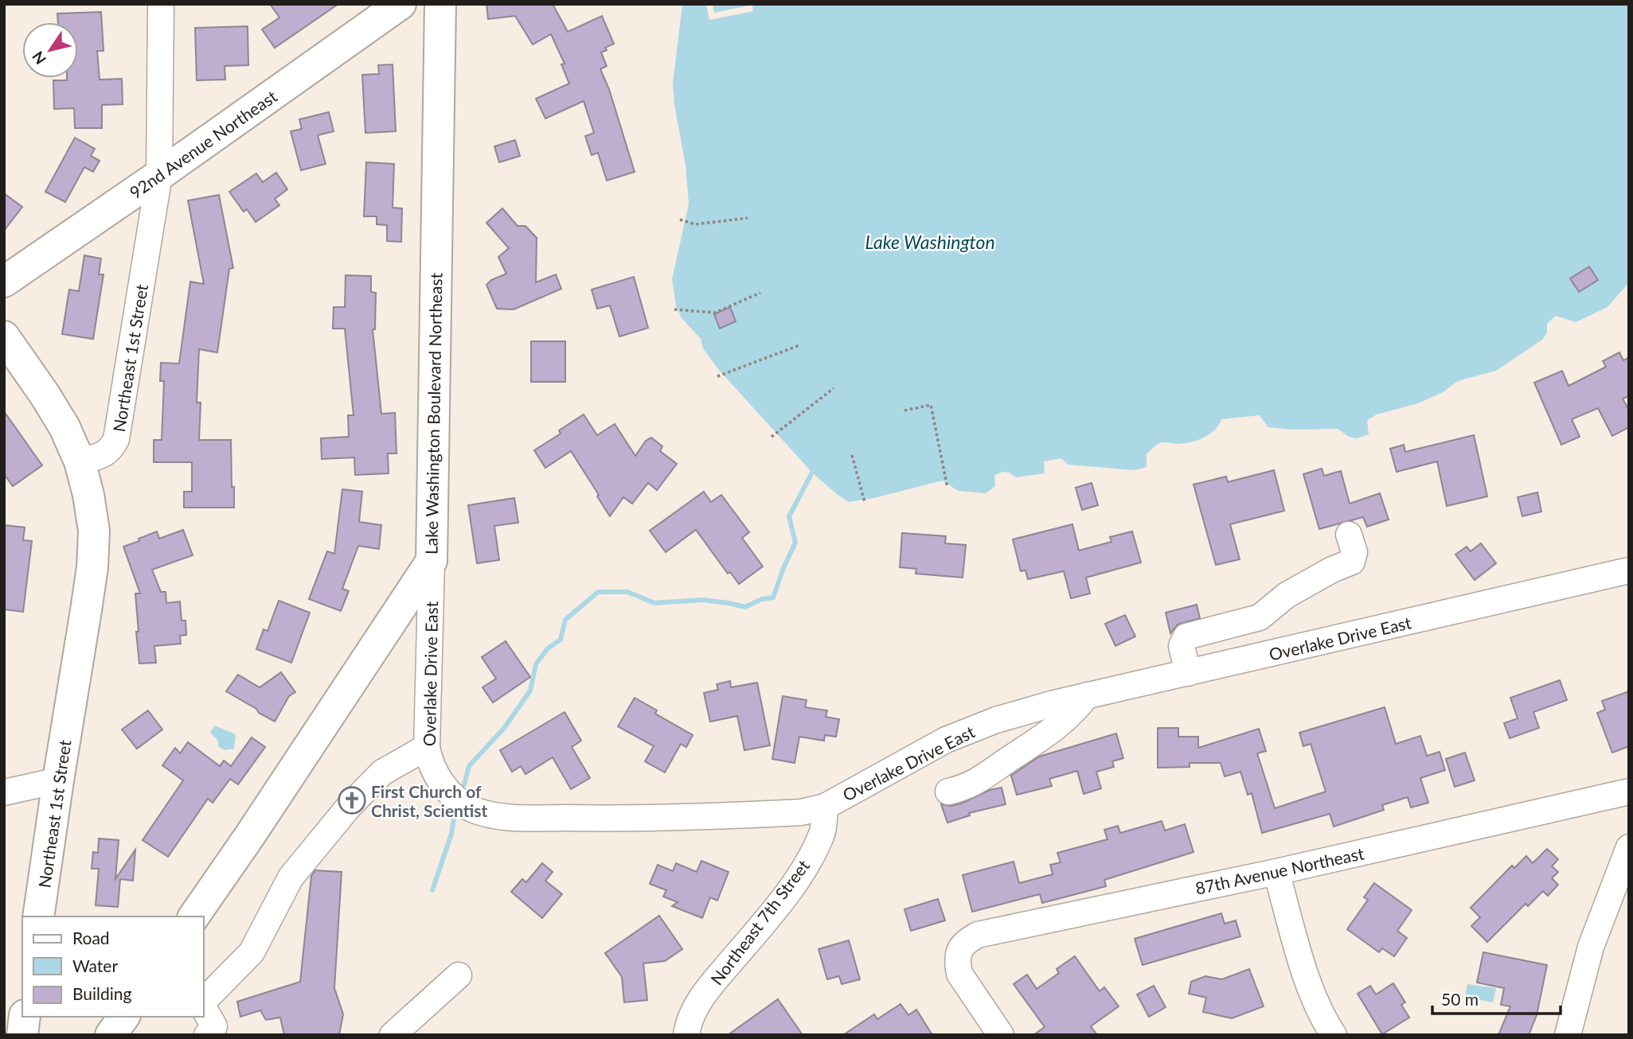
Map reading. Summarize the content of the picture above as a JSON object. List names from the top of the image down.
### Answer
{
  "streets": {
    "main road": ["92nd Avenue Northeast", "Northeast 1st Street", "Lake Washington Boulevard Northeast"],
    "street": ["Overlake Drive East", "87th Avenue Northeast", "Northeast 7th Street"]
  },
  "crossings": [
    ["92nd Avenue Northeast", "Northeast 1st Street"],
    ["Lake Washington Boulevard Northeast", "Overlake Drive East"],
    ["Overlake Drive East", "Northeast 7th Street"]
  ],
  "water": ["Lake Washington"],
  "places": {
    "church": ["First Church of Christ, Scientist"]
  },
  "legend": ["Road", "Water", "Building"],
  "scale_bar": "50 m",
  "north": "bottom left"
}
